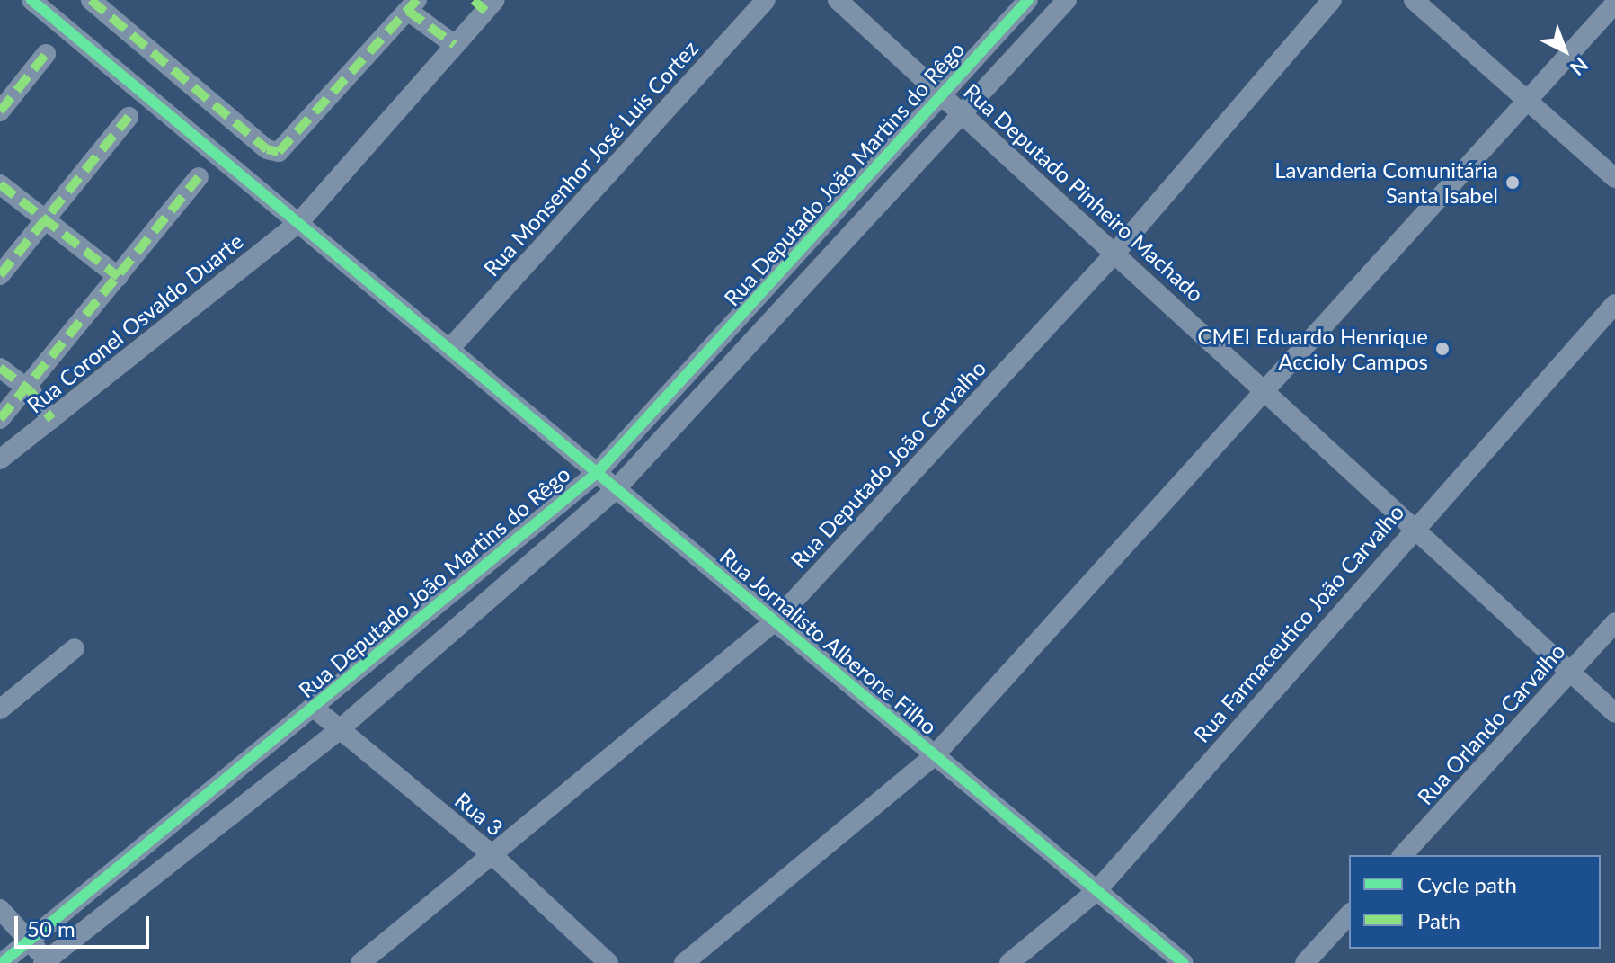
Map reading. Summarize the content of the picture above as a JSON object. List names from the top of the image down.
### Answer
{
  "streets": {
    "street": [
      "Rua Monsenhor José Luis Cortez",
      "Rua Deputado João Martins do Rêgo",
      "Rua Deputado Pinheiro Machado",
      "Rua Coronel Osvaldo Duarte",
      "Rua Deputado João Carvalho",
      "Rua Farmaceutico João Carvalho",
      "Rua Jornalisto Alberone Filho",
      "Rua Orlando Carvalho",
      "Rua 3"
    ]
  },
  "crossings": [
    ["Rua Monsenhor José Luis Cortez", "Rua Jornalisto Alberone Filho"],
    ["Rua Deputado João Martins do Rêgo", "Rua Deputado Pinheiro Machado"],
    ["Rua Deputado João Martins do Rêgo", "Rua Jornalisto Alberone Filho"],
    ["Rua Deputado João Martins do Rêgo", "Rua 3"],
    ["Rua Deputado Pinheiro Machado", "Rua Deputado João Carvalho"],
    ["Rua Deputado Pinheiro Machado", "Rua Farmaceutico João Carvalho"],
    ["Rua Deputado Pinheiro Machado", "Rua Orlando Carvalho"],
    ["Rua Coronel Osvaldo Duarte", "Rua Jornalisto Alberone Filho"],
    ["Rua Deputado João Carvalho", "Rua Jornalisto Alberone Filho"],
    ["Rua Deputado João Carvalho", "Rua 3"],
    ["Rua Farmaceutico João Carvalho", "Rua Jornalisto Alberone Filho"]
  ],
  "places": ["Lavanderia Comunitária Santa Isabel", "CMEI Eduardo Henrique Accioly Campos"],
  "legend": ["Cycle path", "Path"],
  "scale_bar": "50 m",
  "north": "bottom right"
}
